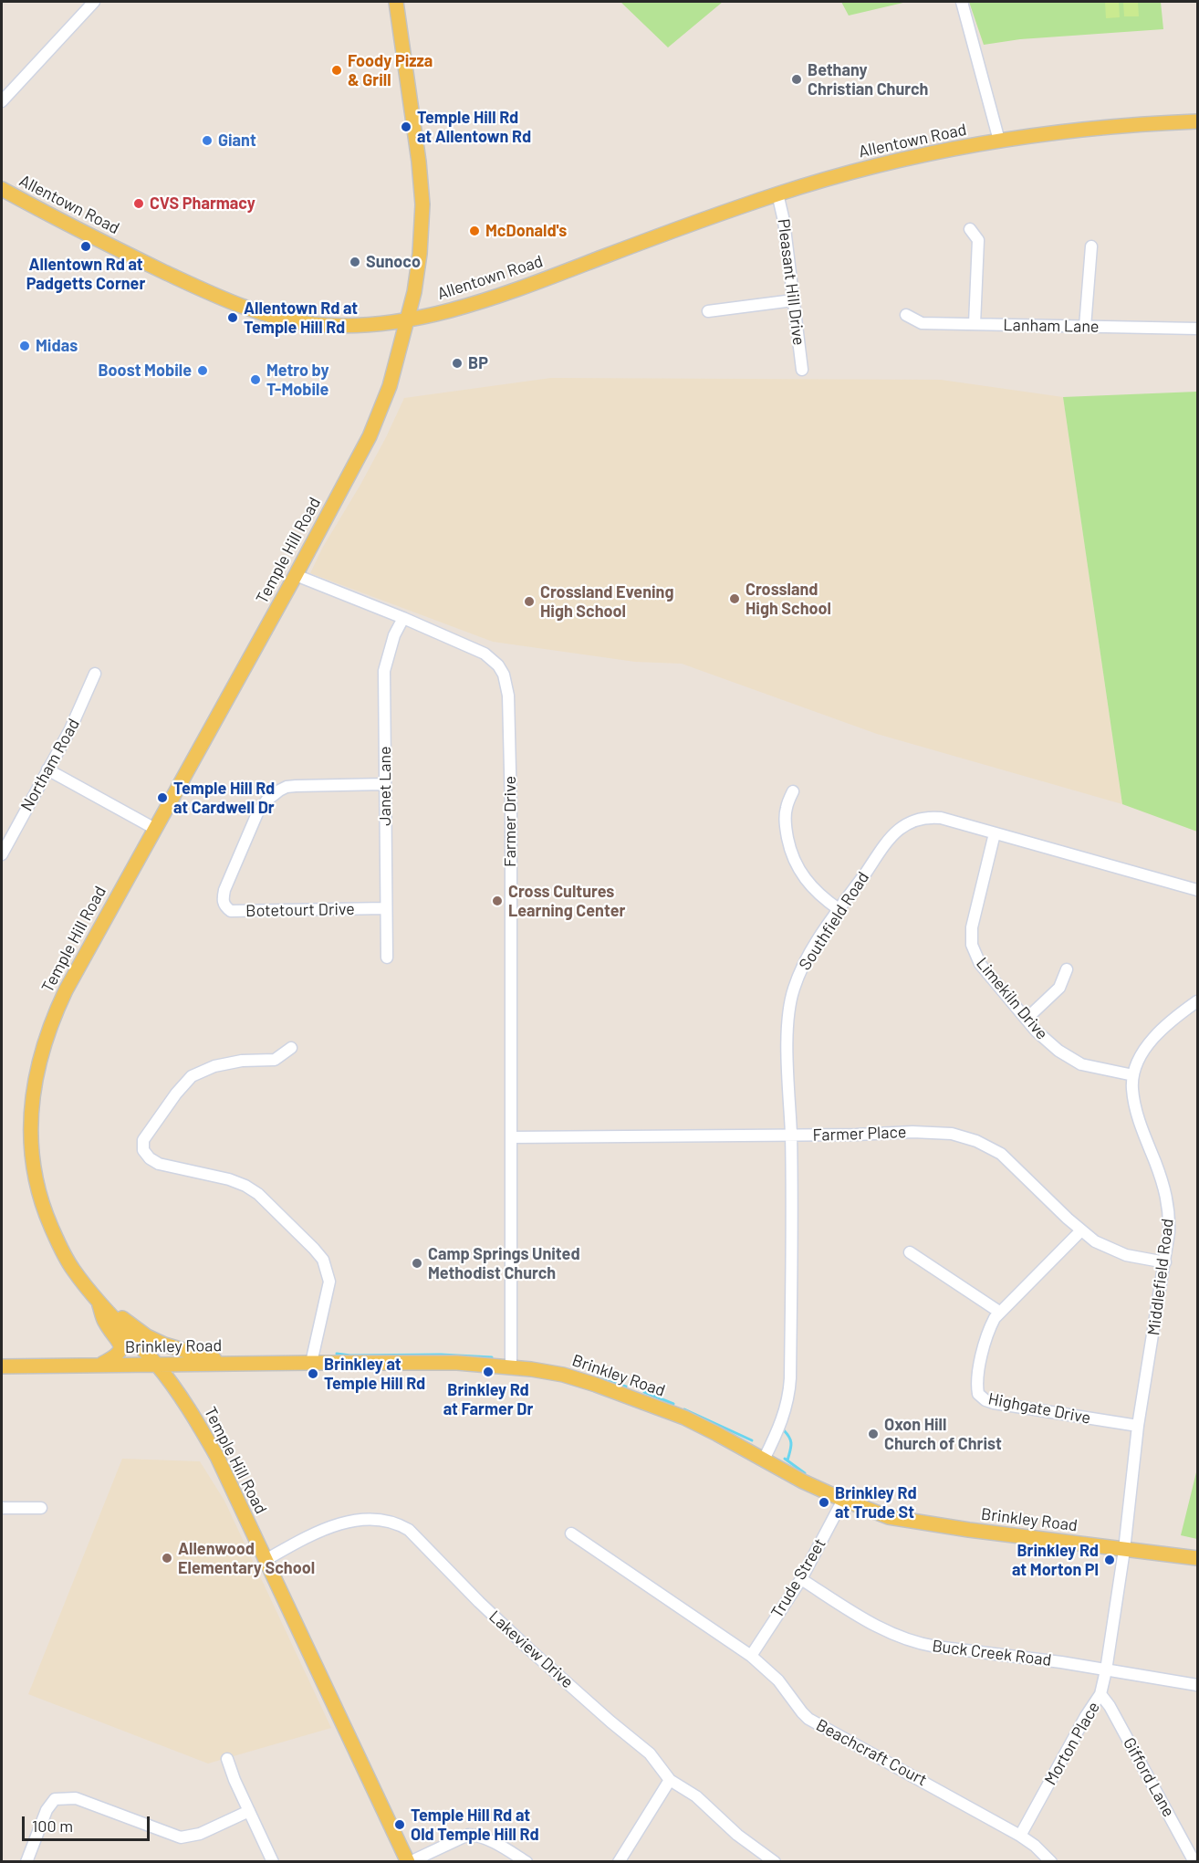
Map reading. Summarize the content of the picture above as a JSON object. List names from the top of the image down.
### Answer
{
  "streets": {
    "main road": ["Allentown Road", "Temple Hill Road", "Brinkley Road"],
    "street": [
      "Pleasant Hill Drive",
      "Lanham Lane",
      "Northam Road",
      "Janet Lane",
      "Farmer Drive",
      "Botetourt Drive",
      "Southfield Road",
      "Limekiln Drive",
      "Farmer Place",
      "Middlefield Road",
      "Highgate Drive",
      "Trude Street",
      "Lakeview Drive",
      "Buck Creek Road",
      "Morton Place",
      "Beachcraft Court",
      "Gifford Lane"
    ]
  },
  "crossings": [
    ["Allentown Road", "Pleasant Hill Drive"],
    ["Allentown Road", "Temple Hill Road"],
    ["Temple Hill Road", "Farmer Drive"],
    ["Temple Hill Road", "Brinkley Road"],
    ["Temple Hill Road", "Lakeview Drive"],
    ["Janet Lane", "Farmer Drive"],
    ["Janet Lane", "Botetourt Drive"],
    ["Farmer Drive", "Farmer Place"],
    ["Farmer Drive", "Brinkley Road"],
    ["Southfield Road", "Limekiln Drive"],
    ["Southfield Road", "Farmer Place"],
    ["Southfield Road", "Brinkley Road"],
    ["Limekiln Drive", "Middlefield Road"],
    ["Farmer Place", "Middlefield Road"],
    ["Farmer Place", "Highgate Drive"],
    ["Middlefield Road", "Brinkley Road"],
    ["Middlefield Road", "Highgate Drive"],
    ["Middlefield Road", "Morton Place"],
    ["Brinkley Road", "Trude Street"],
    ["Brinkley Road", "Morton Place"],
    ["Trude Street", "Buck Creek Road"],
    ["Trude Street", "Beachcraft Court"],
    ["Buck Creek Road", "Morton Place"],
    ["Morton Place", "Beachcraft Court"],
    ["Morton Place", "Gifford Lane"]
  ],
  "places": [
    "Foody Pizza & Grill",
    "Bethany Christian Church",
    "Temple Hill Rd at Allentown Rd",
    "Giant",
    "CVS Pharmacy",
    "McDonald's",
    "Allentown Rd at Padgetts Corner",
    "Sunoco",
    "Allentown Rd at Temple Hill Rd",
    "Midas",
    "BP",
    "Boost Mobile",
    "Metro by T-Mobile",
    "Crossland High School",
    "Crossland Evening High School",
    "Temple Hill Rd at Cardwell Dr",
    "Cross Cultures Learning Center",
    "Camp Springs United Methodist Church",
    "Brinkley Rd at Farmer Dr",
    "Brinkley at Temple Hill Rd",
    "Oxon Hill Church of Christ",
    "Brinkley Rd at Trude St",
    "Allenwood Elementary School",
    "Brinkley Rd at Morton Pl",
    "Temple Hill Rd at Old Temple Hill Rd"
  ],
  "scale_bar": "100 m"
}
